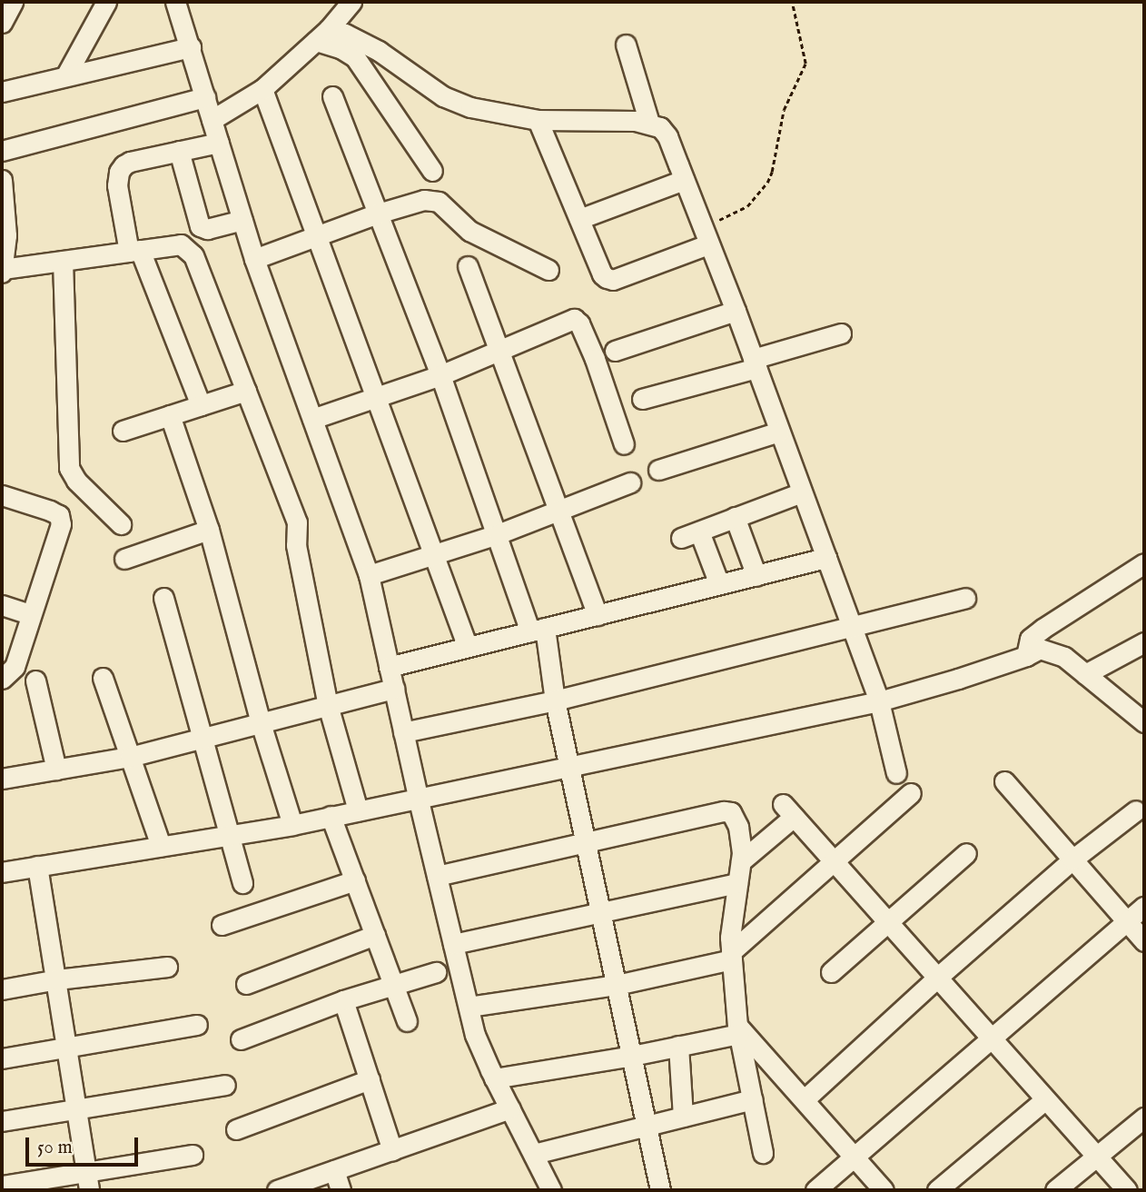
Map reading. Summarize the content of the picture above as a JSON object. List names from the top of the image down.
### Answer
{
  "scale_bar": "50 m"
}
